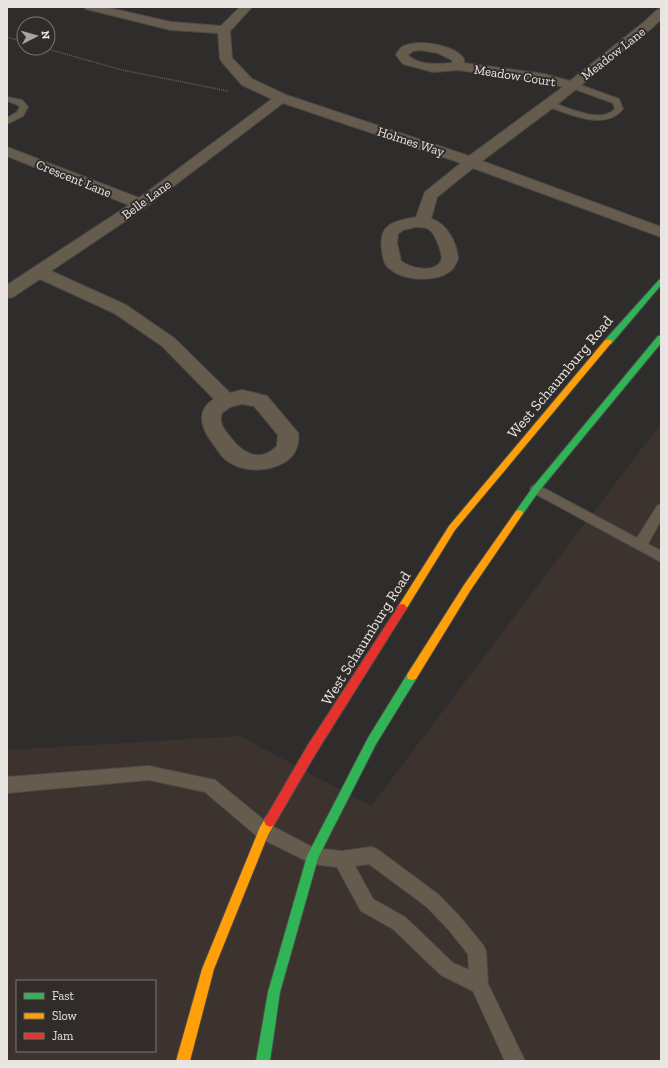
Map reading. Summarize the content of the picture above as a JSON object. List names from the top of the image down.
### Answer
{
  "streets": {
    "main road": ["West Schaumburg Road"],
    "street": [
      "Meadow Lane",
      "Meadow Court",
      "Holmes Way",
      "Crescent Lane",
      "Belle Lane"
    ]
  },
  "crossings": [
    ["Meadow Lane", "Meadow Court"],
    ["Meadow Lane", "Holmes Way"],
    ["Holmes Way", "Belle Lane"],
    ["Crescent Lane", "Belle Lane"]
  ],
  "legend": ["Fast", "Slow", "Jam"],
  "north": "right"
}
